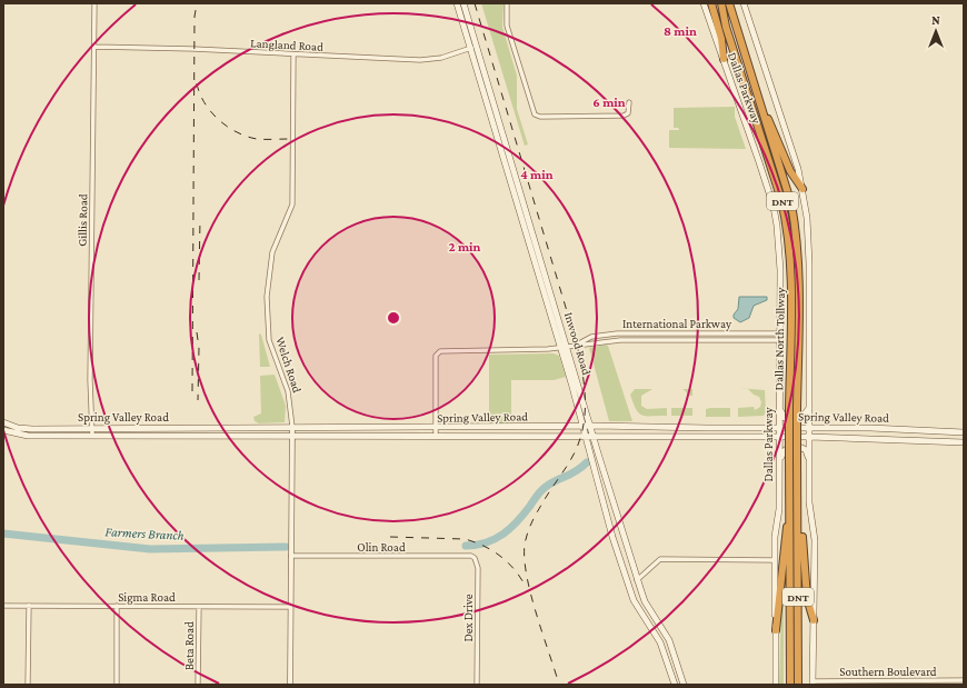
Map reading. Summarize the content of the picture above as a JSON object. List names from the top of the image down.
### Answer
{
  "streets": {
    "highway": ["DNT", "Dallas North Tollway"],
    "main road": ["Dallas Parkway", "Inwood Road", "Spring Valley Road"],
    "street": [
      "Langland Road",
      "Gillis Road",
      "International Parkway",
      "Welch Road",
      "Olin Road",
      "Sigma Road",
      "Dex Drive",
      "Beta Road",
      "Southern Boulevard"
    ]
  },
  "crossings": [
    ["Langland Road", "Gillis Road"],
    ["Langland Road", "Inwood Road"],
    ["Langland Road", "Welch Road"],
    ["Dallas Parkway", "International Parkway"],
    ["Dallas Parkway", "Spring Valley Road"],
    ["Dallas Parkway", "Southern Boulevard"],
    ["Gillis Road", "Spring Valley Road"],
    ["International Parkway", "Inwood Road"],
    ["International Parkway", "Spring Valley Road"],
    ["Inwood Road", "Spring Valley Road"],
    ["Welch Road", "Spring Valley Road"],
    ["Welch Road", "Olin Road"],
    ["Welch Road", "Sigma Road"],
    ["Olin Road", "Dex Drive"],
    ["Sigma Road", "Beta Road"]
  ],
  "water": ["Farmers Branch"],
  "north": "top",
  "rings": [
    "8 min",
    "6 min",
    "4 min",
    "2 min"
  ]
}
